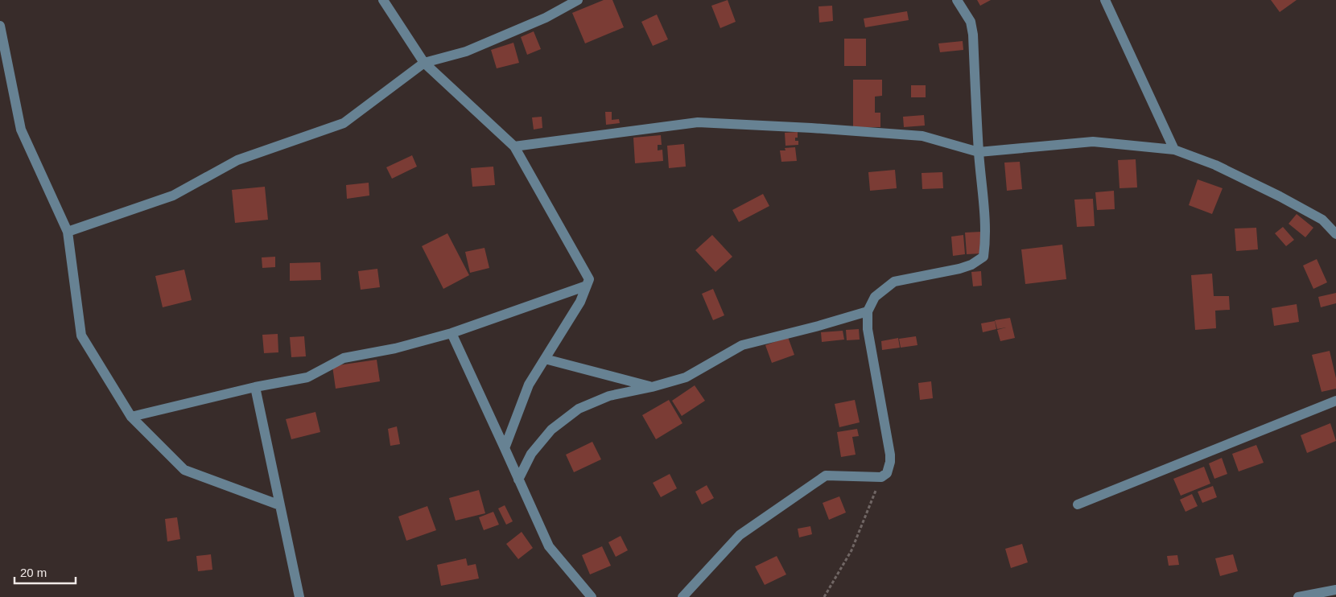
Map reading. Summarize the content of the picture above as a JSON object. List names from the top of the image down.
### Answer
{
  "scale_bar": "20 m"
}
